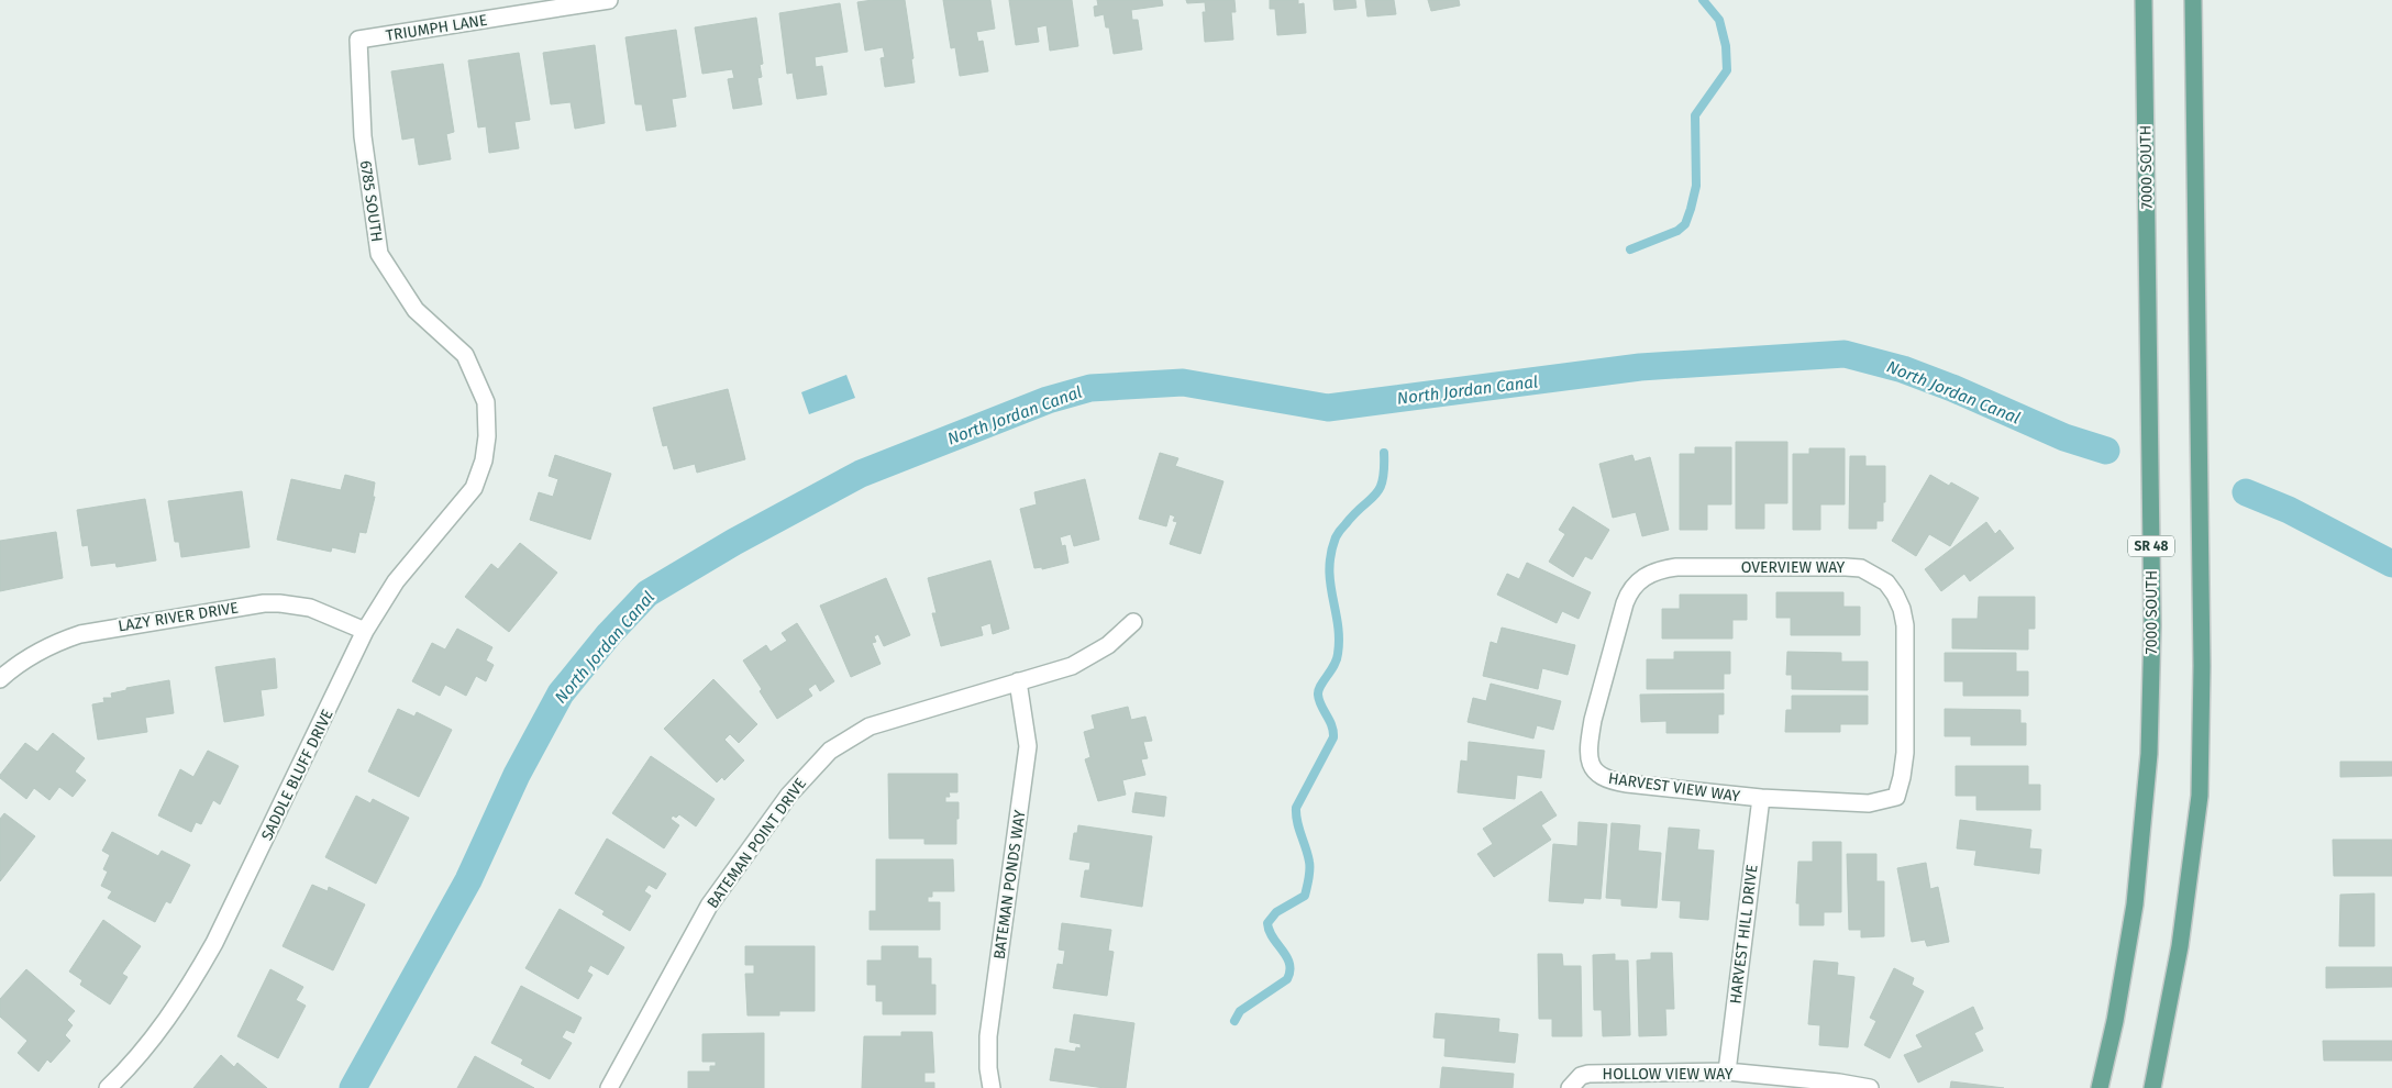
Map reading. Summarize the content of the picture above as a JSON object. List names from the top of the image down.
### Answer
{
  "streets": {
    "main road": ["7000 SOUTH", "SR 48"],
    "street": [
      "TRIUMPH LANE",
      "6785 SOUTH",
      "OVERVIEW WAY",
      "LAZY RIVER DRIVE",
      "SADDLE BLUFF DRIVE",
      "HARVEST VIEW WAY",
      "BATEMAN POINT DRIVE",
      "BATEMAN PONDS WAY",
      "HARVEST HILL DRIVE",
      "HOLLOW VIEW WAY"
    ]
  },
  "crossings": [
    ["TRIUMPH LANE", "6785 SOUTH"],
    ["6785 SOUTH", "SADDLE BLUFF DRIVE"],
    ["OVERVIEW WAY", "HARVEST VIEW WAY"],
    ["LAZY RIVER DRIVE", "SADDLE BLUFF DRIVE"],
    ["HARVEST VIEW WAY", "HARVEST HILL DRIVE"],
    ["BATEMAN POINT DRIVE", "BATEMAN PONDS WAY"],
    ["HARVEST HILL DRIVE", "HOLLOW VIEW WAY"]
  ],
  "water": ["North Jordan Canal"]
}
